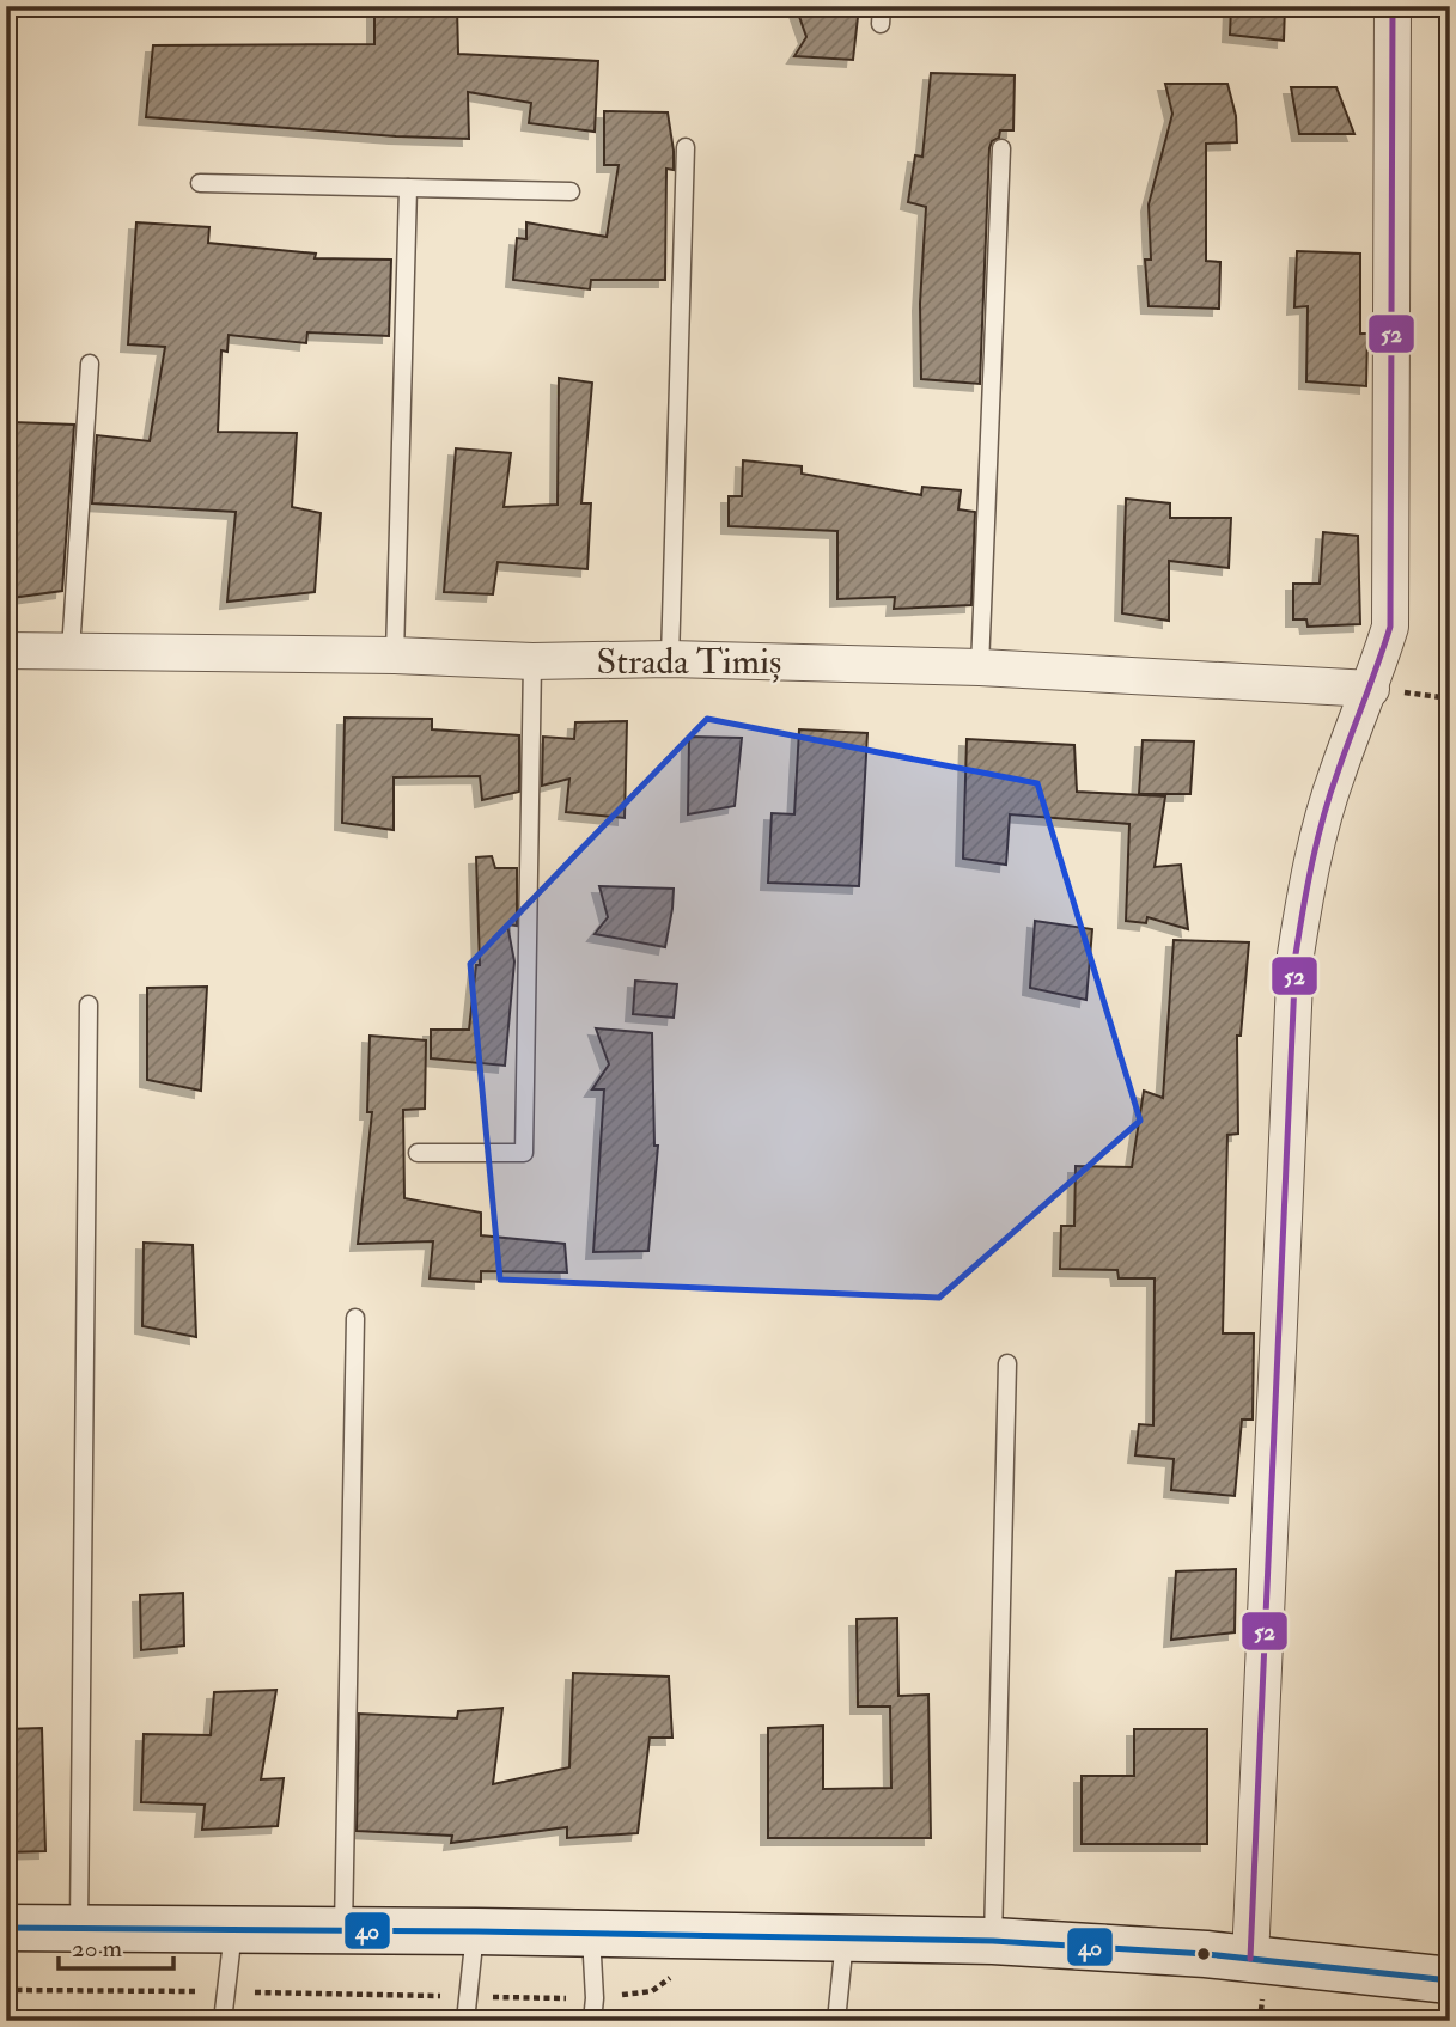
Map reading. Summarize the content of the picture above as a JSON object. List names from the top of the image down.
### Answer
{
  "streets": {
    "street": ["Strada Timiș"]
  },
  "lines": ["transit line 52", "transit line 40"],
  "scale_bar": "20 m"
}
